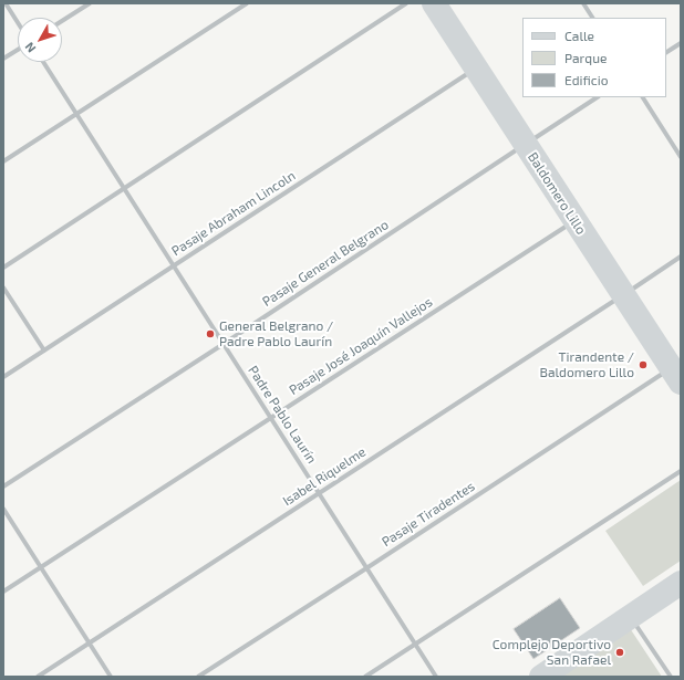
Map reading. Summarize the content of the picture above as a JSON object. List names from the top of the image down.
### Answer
{
  "streets": {
    "street": [
      "Baldomero Lillo",
      "Pasaje Abraham Lincoln",
      "Pasaje General Belgrano",
      "Pasaje José Joaquín Vallejos",
      "Padre Pablo Laurín",
      "Isabel Riquelme",
      "Pasaje Tiradentes"
    ]
  },
  "crossings": [
    ["Baldomero Lillo", "Pasaje Abraham Lincoln"],
    ["Baldomero Lillo", "Pasaje General Belgrano"],
    ["Baldomero Lillo", "Pasaje José Joaquín Vallejos"],
    ["Baldomero Lillo", "Isabel Riquelme"],
    ["Baldomero Lillo", "Pasaje Tiradentes"],
    ["Pasaje Abraham Lincoln", "Padre Pablo Laurín"],
    ["Pasaje General Belgrano", "Padre Pablo Laurín"],
    ["Pasaje José Joaquín Vallejos", "Padre Pablo Laurín"],
    ["Padre Pablo Laurín", "Isabel Riquelme"],
    ["Padre Pablo Laurín", "Pasaje Tiradentes"]
  ],
  "places": ["General Belgrano / Padre Pablo Laurín", "Tirandente / Baldomero Lillo", "Complejo Deportivo San Rafael"],
  "legend": ["Calle", "Parque", "Edificio"],
  "north": "bottom left"
}
